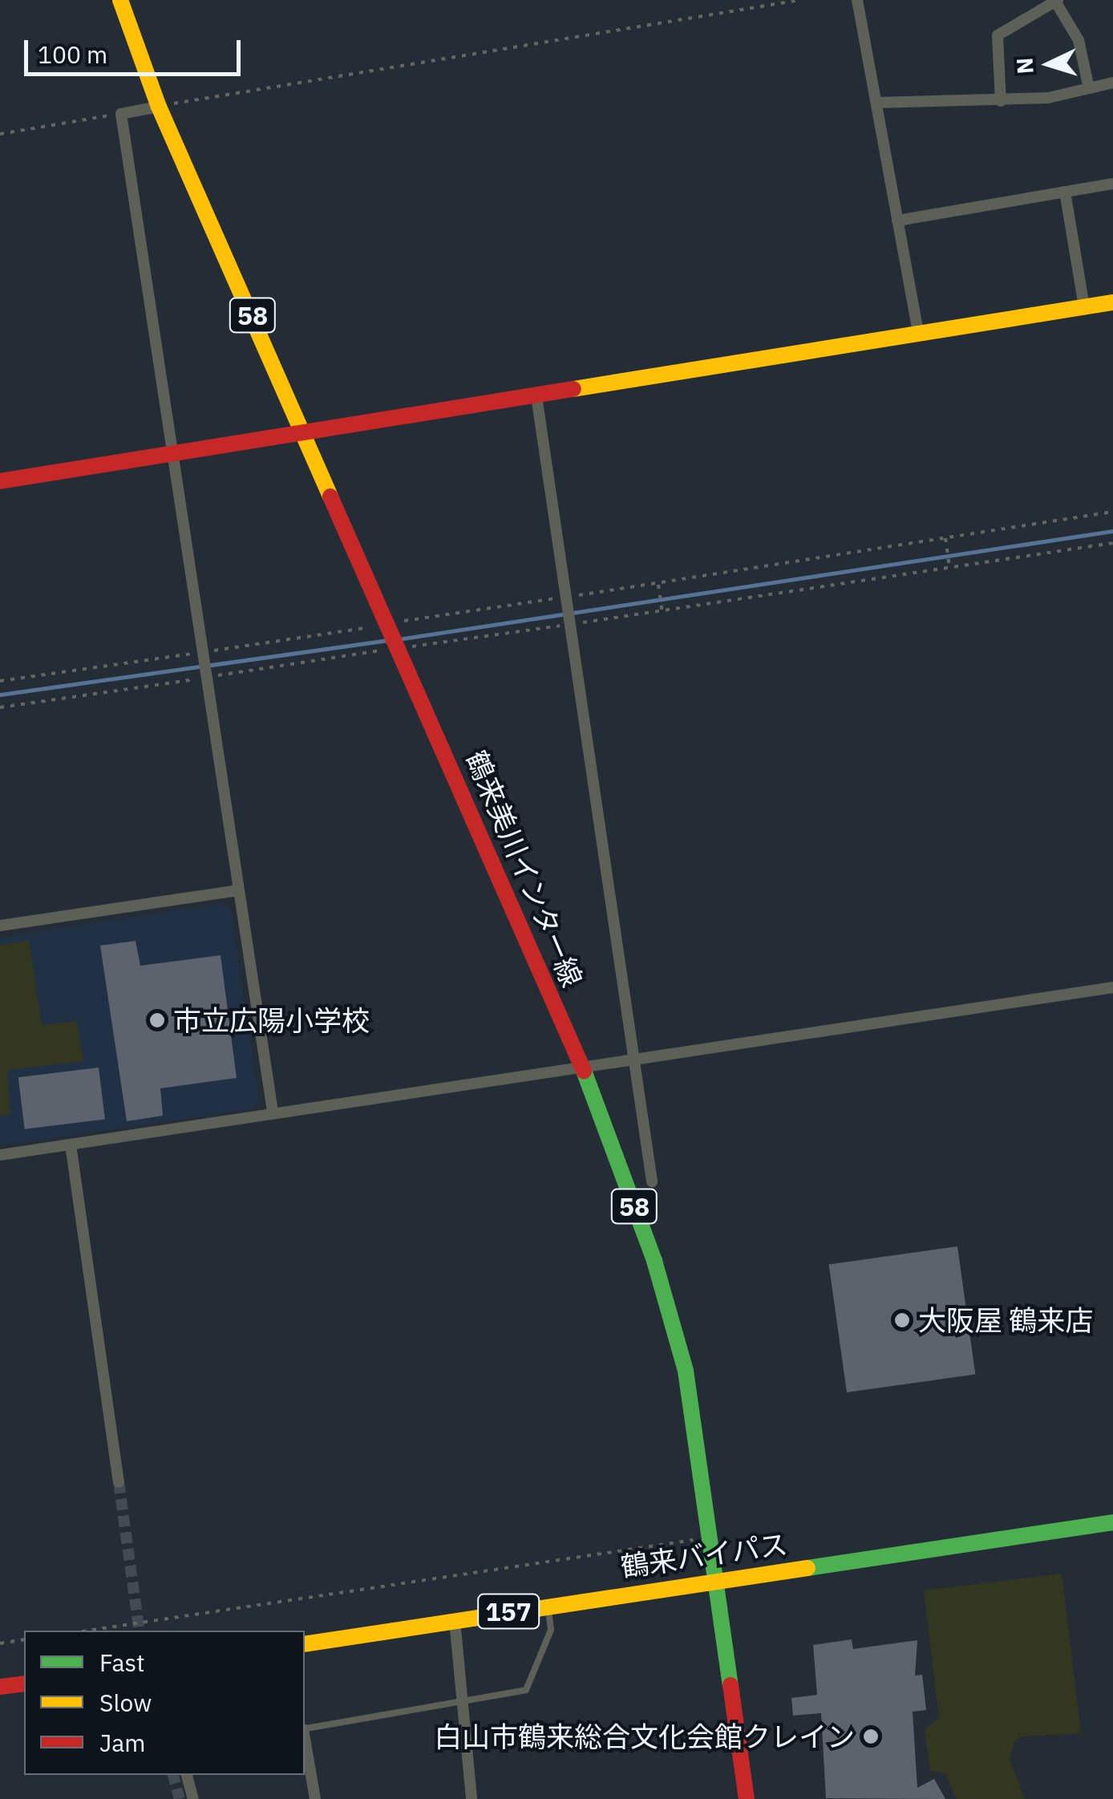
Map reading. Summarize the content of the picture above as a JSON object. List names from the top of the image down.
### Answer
{
  "streets": {
    "main road": [
      "58",
      "鶴来美川インター線",
      "鶴来バイパス",
      "157"
    ]
  },
  "crossings": [
    ["鶴来美川インター線", "鶴来バイパス"]
  ],
  "places": ["市立広陽小学校", "大阪屋 鶴来店", "白山市鶴来総合文化会館クレイン"],
  "legend": ["Fast", "Slow", "Jam"],
  "scale_bar": "100 m",
  "north": "left"
}
